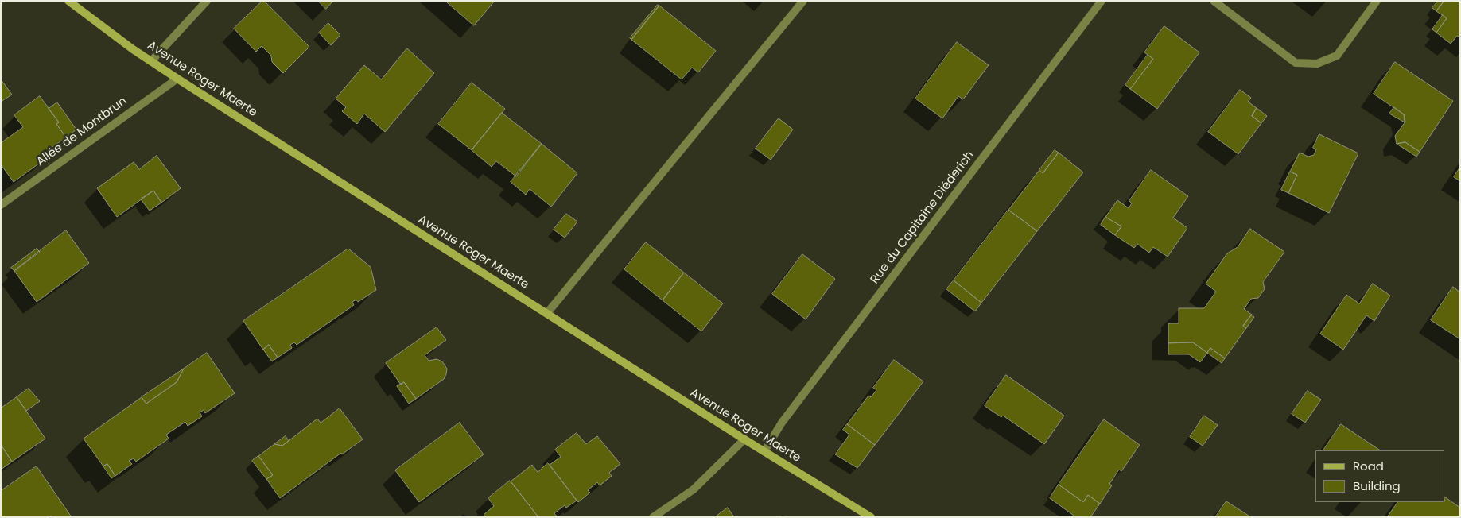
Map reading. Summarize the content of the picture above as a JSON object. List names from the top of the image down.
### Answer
{
  "streets": {
    "main road": ["Avenue Roger Maerte"],
    "street": ["Allée de Montbrun", "Rue du Capitaine Diéderich"]
  },
  "crossings": [
    ["Avenue Roger Maerte", "Allée de Montbrun"],
    ["Avenue Roger Maerte", "Rue du Capitaine Diéderich"]
  ],
  "legend": ["Road", "Building"]
}
